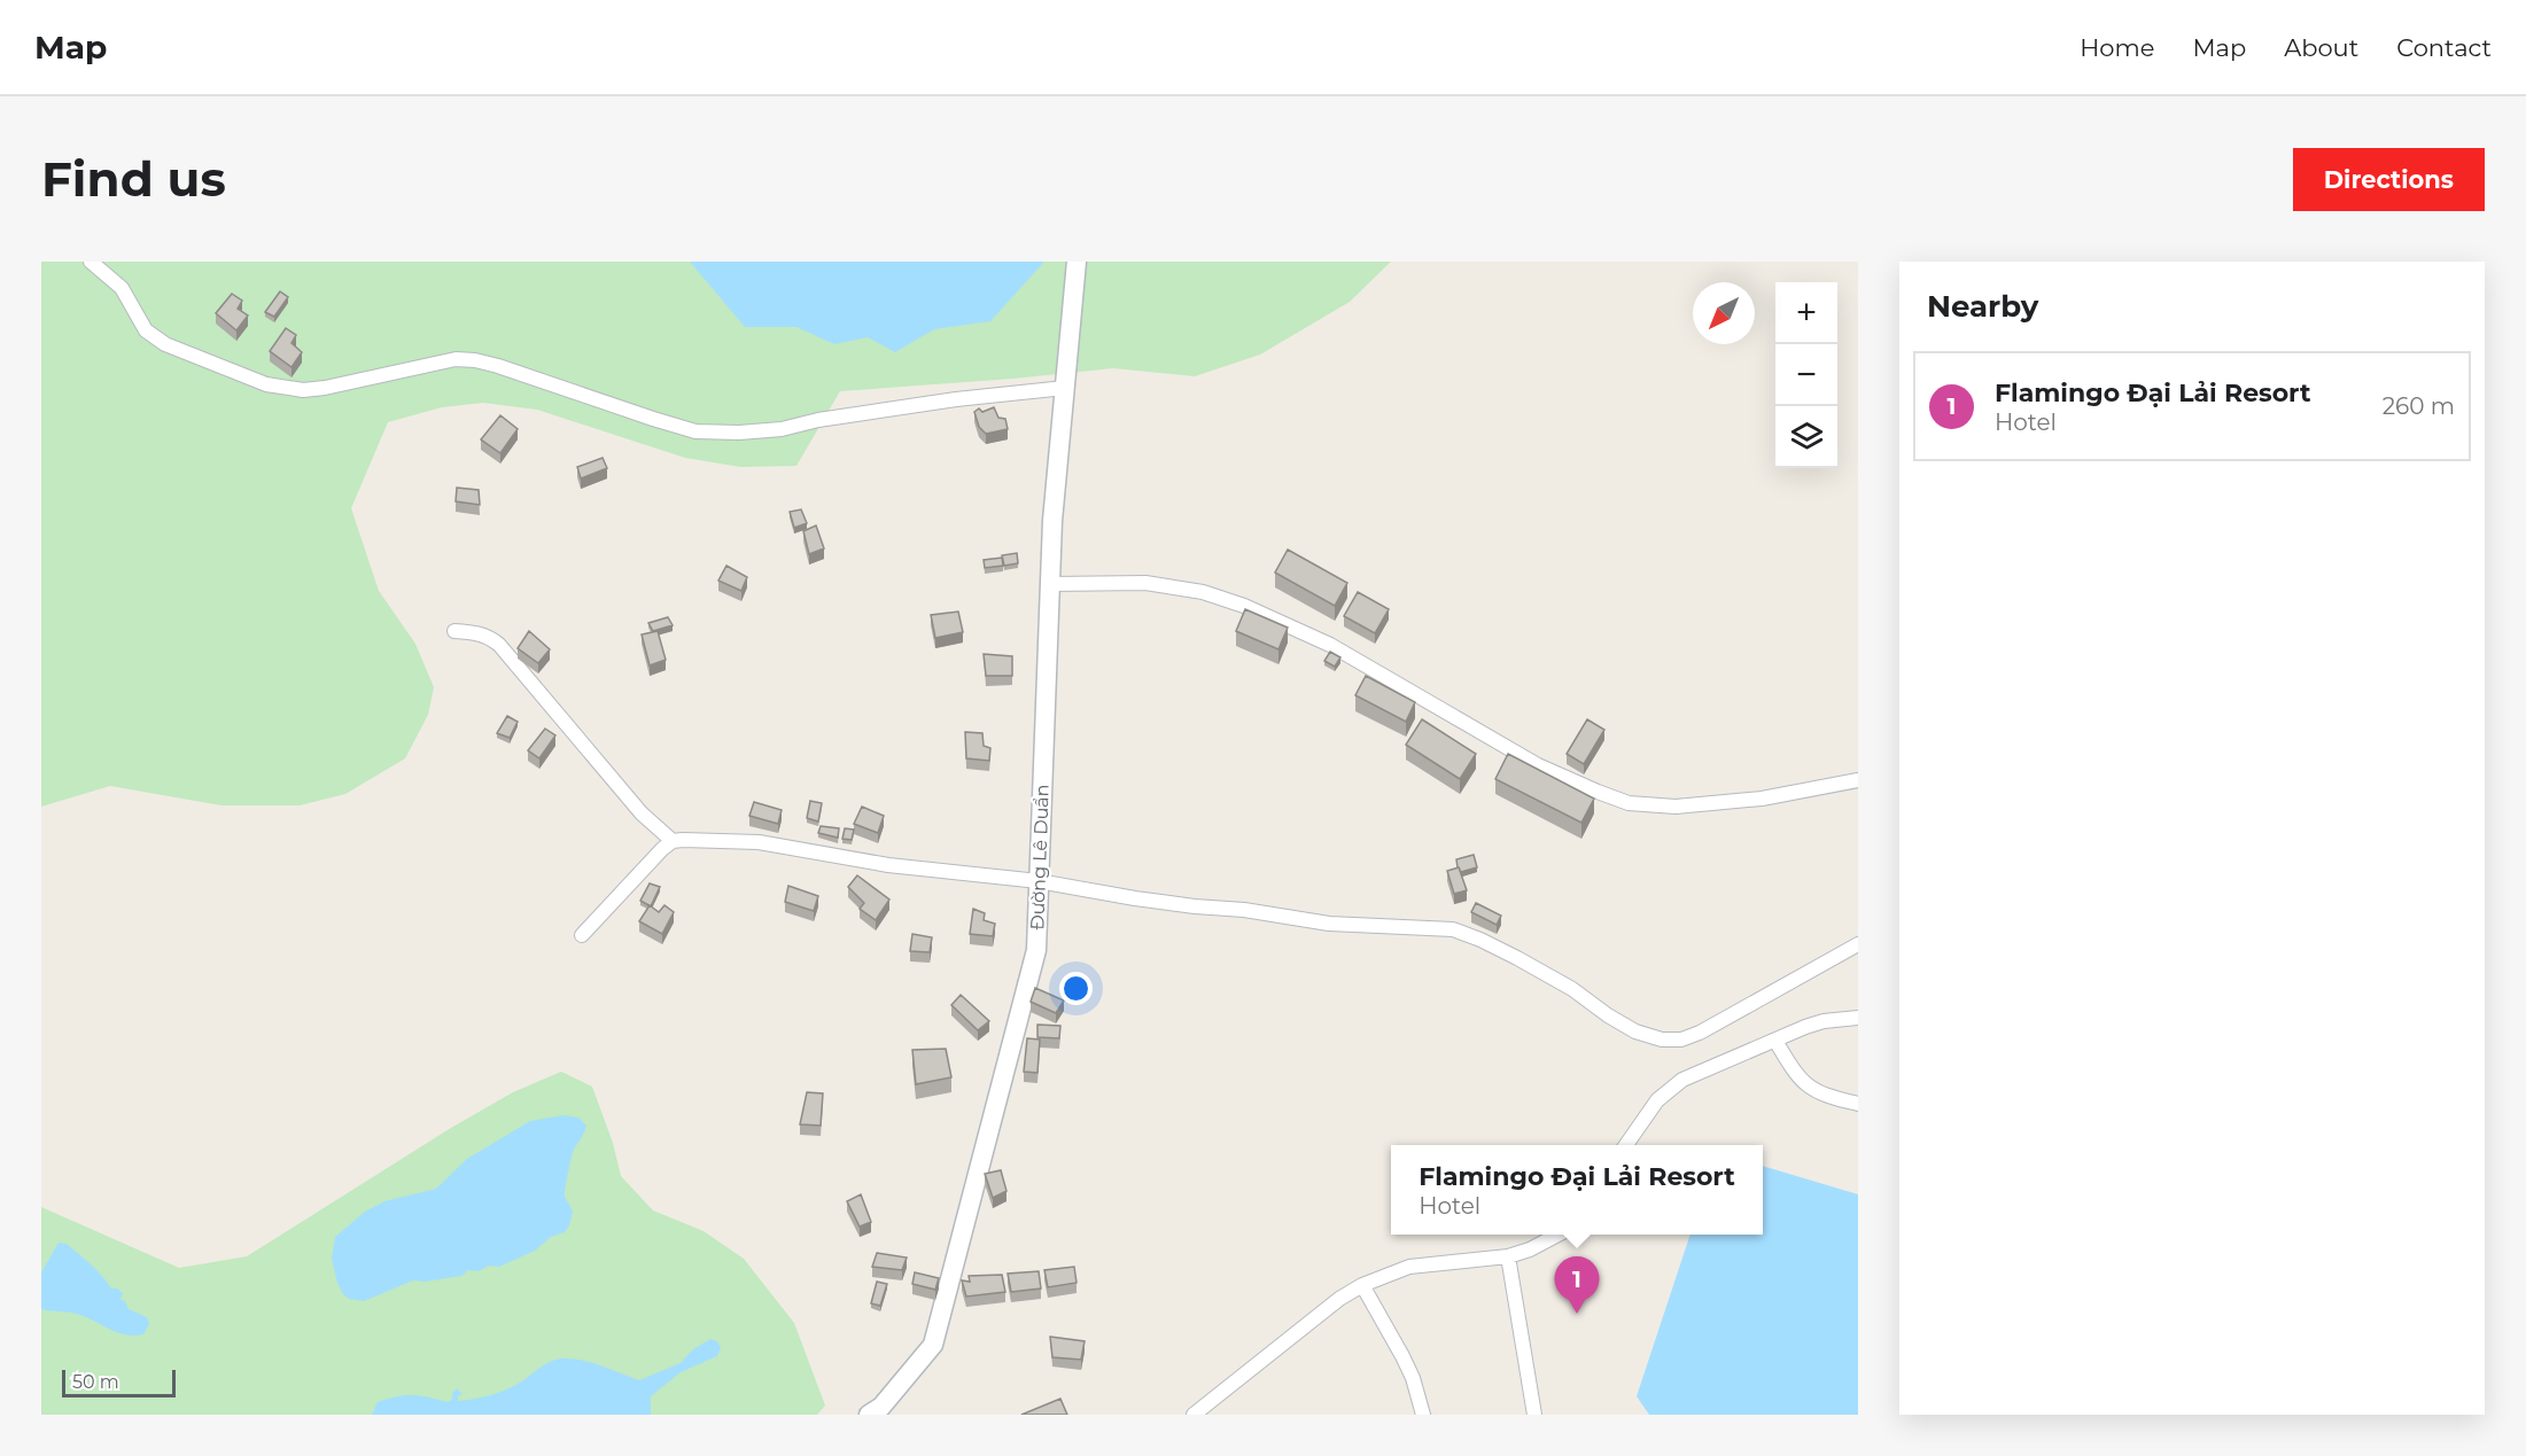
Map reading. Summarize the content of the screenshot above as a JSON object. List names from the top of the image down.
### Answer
{
  "streets": {
    "main road": ["Đường Lê Duẩn"]
  },
  "scale_bar": "50 m",
  "north": "bottom left",
  "page": {
    "header": "Map",
    "nav": [
      "Home",
      "Map",
      "About",
      "Contact"
    ],
    "buttons": "Directions",
    "title": "Find us",
    "heading": "Nearby",
    "map_buttons": ["+", "−"],
    "list": [
      {
        "mark": "1",
        "name": "Flamingo Đại Lải Resort",
        "note": "Hotel",
        "value": "260 m"
      }
    ],
    "popup": ["Flamingo Đại Lải Resort", "Hotel"],
    "pins": "1",
    "scale": "50 m"
  }
}
